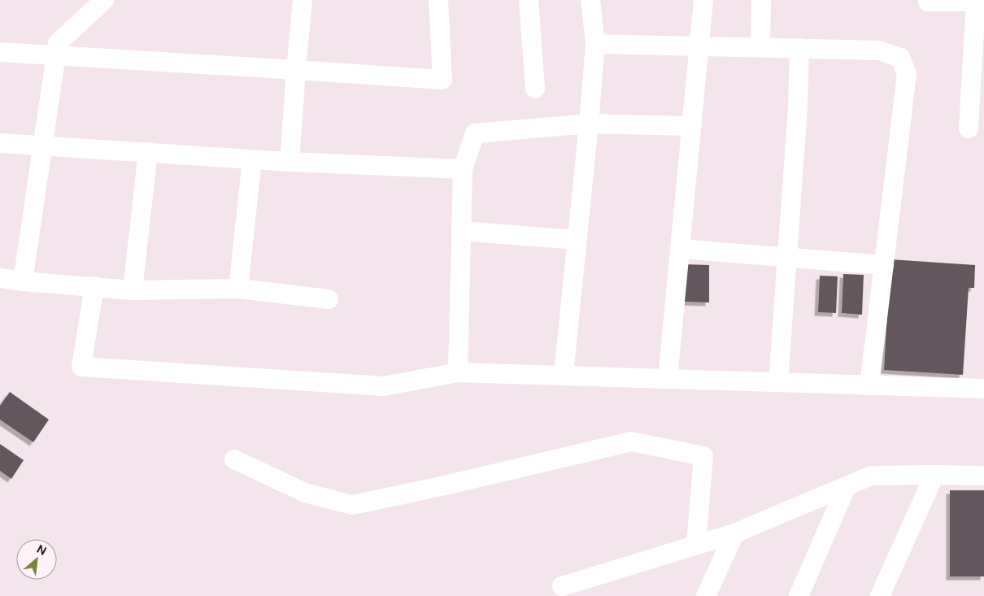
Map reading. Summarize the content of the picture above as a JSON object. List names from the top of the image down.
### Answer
{
  "north": "top right"
}
